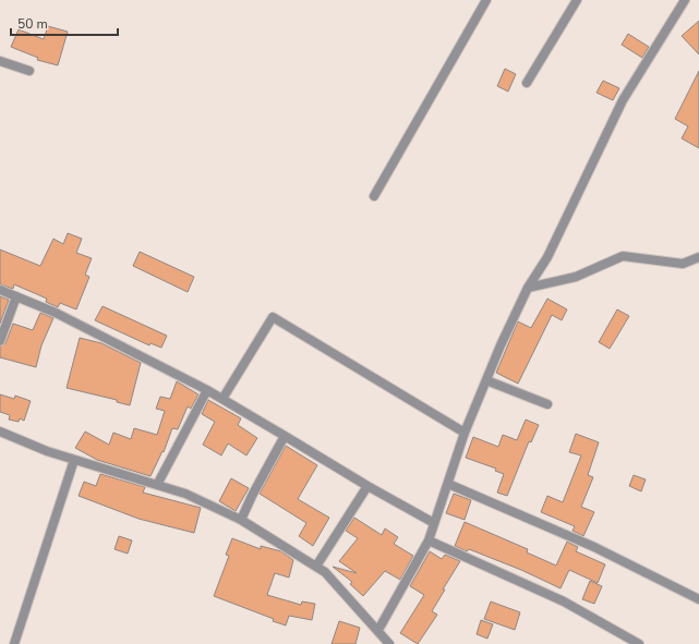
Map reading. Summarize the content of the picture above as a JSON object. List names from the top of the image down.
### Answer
{
  "scale_bar": "50 m"
}
